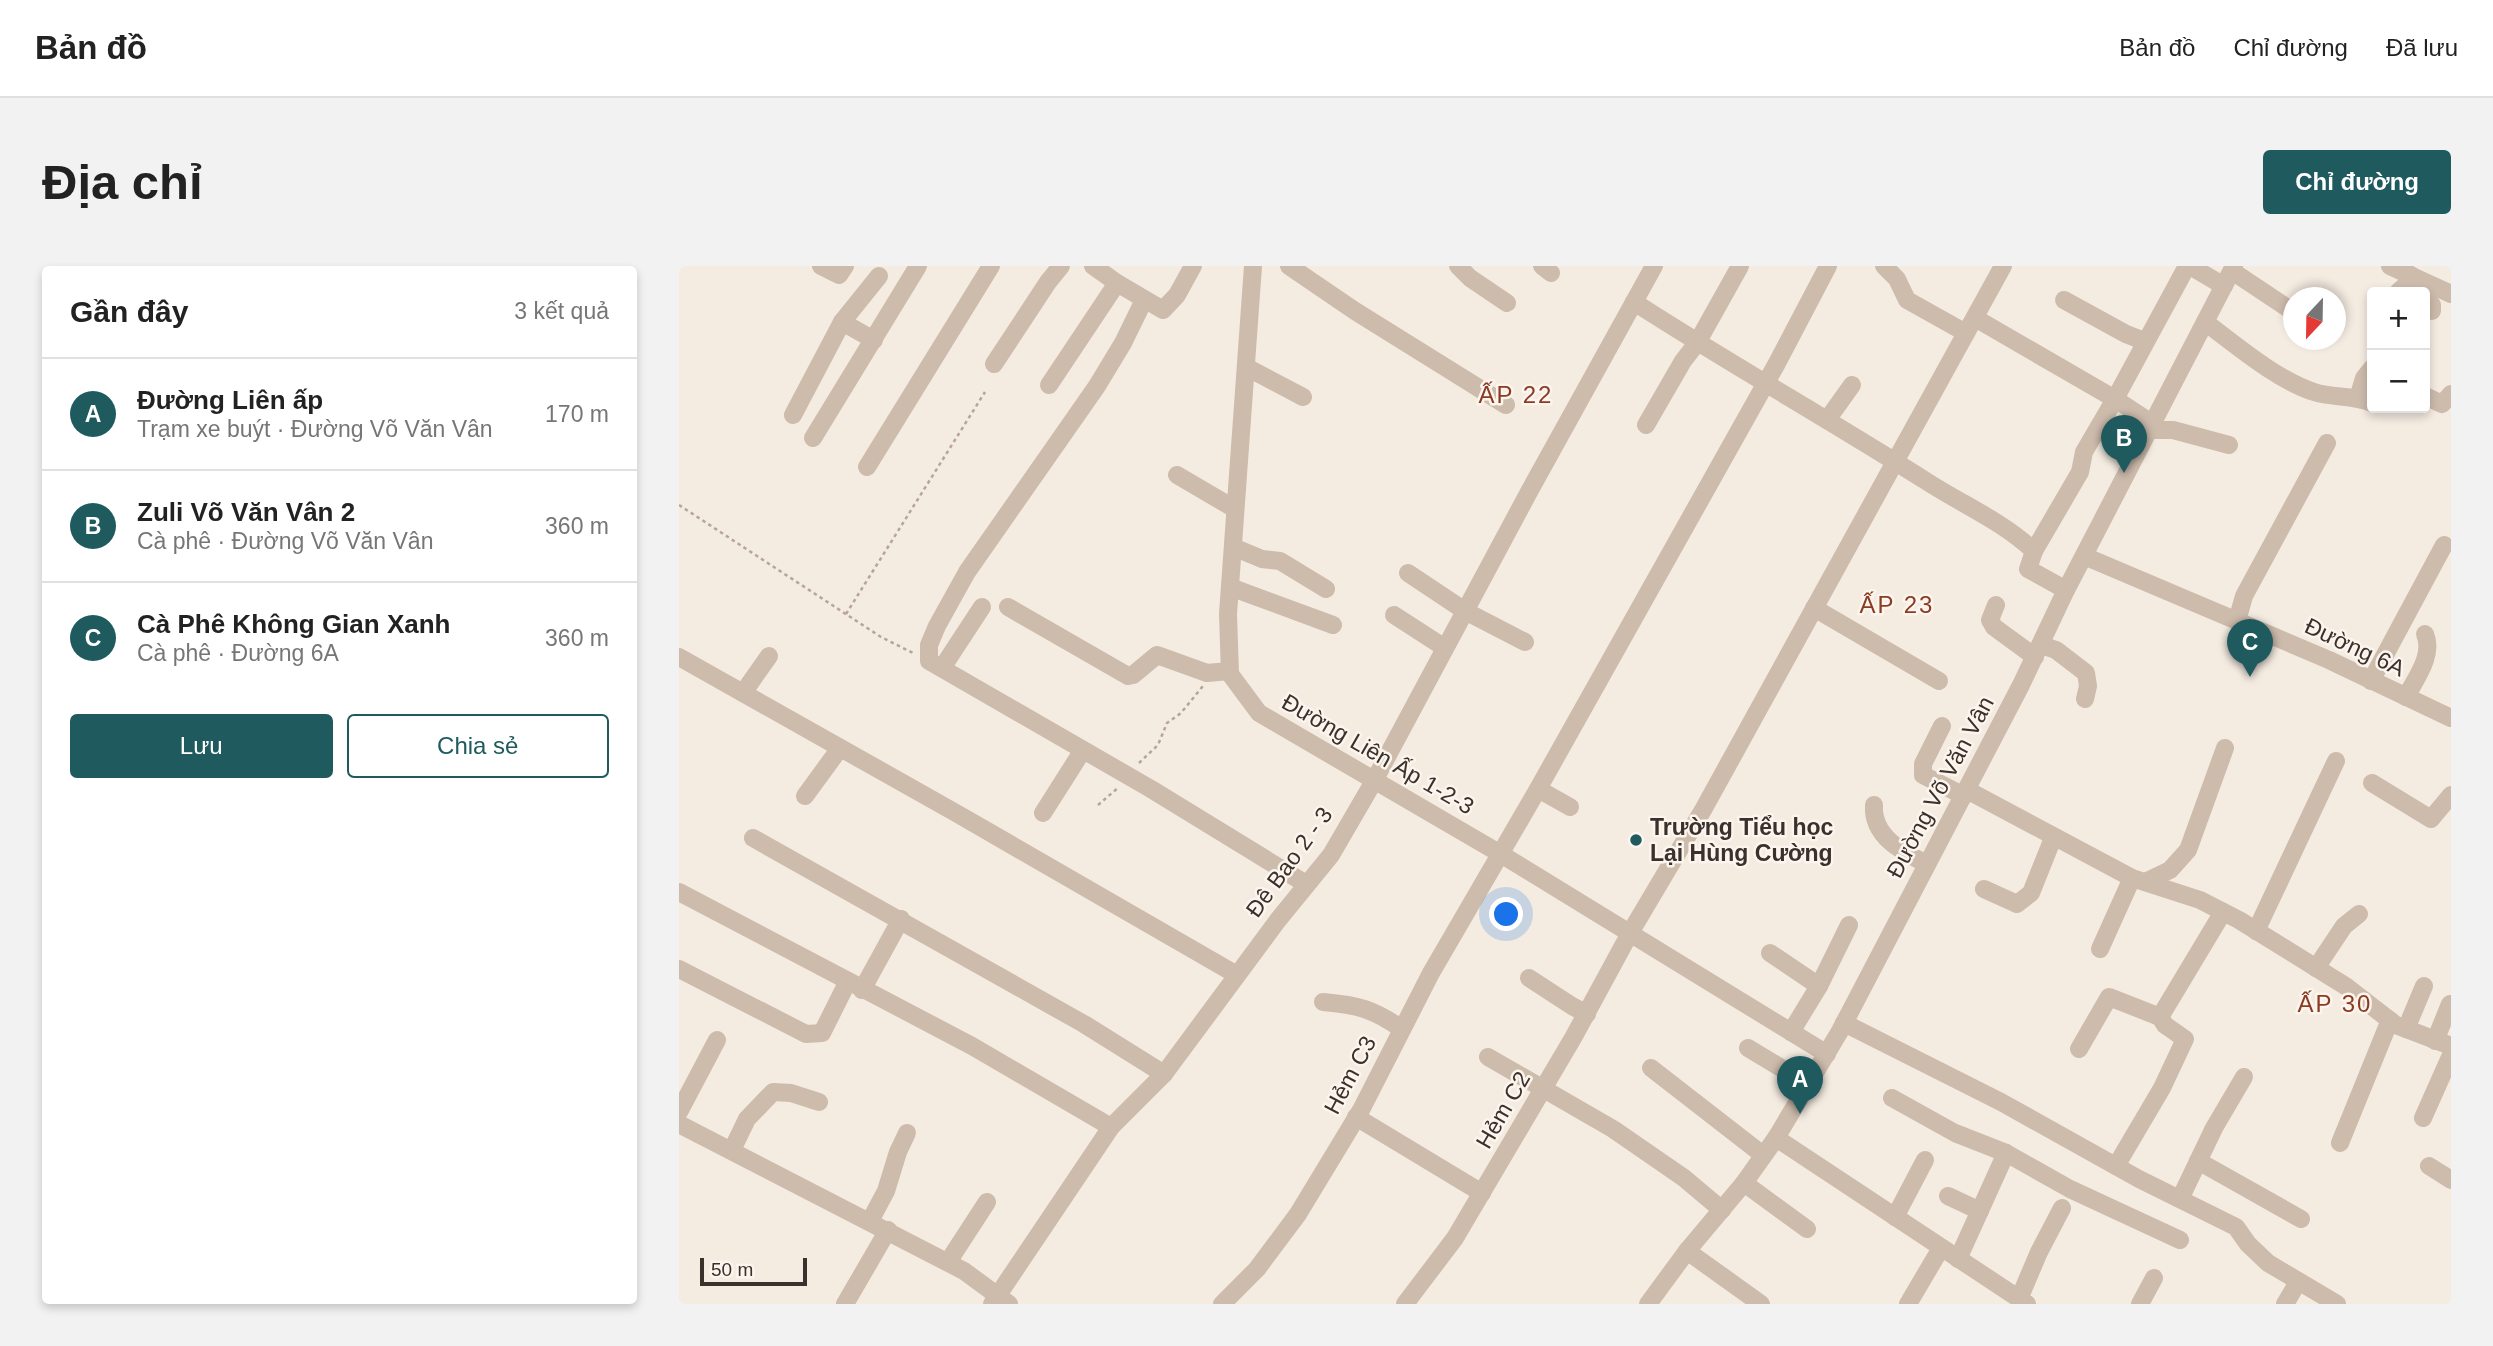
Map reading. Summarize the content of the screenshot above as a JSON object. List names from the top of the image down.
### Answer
{
  "streets": {
    "street": [
      "Đường 6A",
      "Đường Liên Ấp 1-2-3",
      "Đường Võ Văn Vân",
      "Đê Bao 2 - 3",
      "Hẻm C3",
      "Hẻm C2"
    ]
  },
  "crossings": [
    ["Đường 6A", "Đường Võ Văn Vân"],
    ["Đường Liên Ấp 1-2-3", "Đường Võ Văn Vân"],
    ["Đường Liên Ấp 1-2-3", "Đê Bao 2 - 3"],
    ["Đường Liên Ấp 1-2-3", "Hẻm C3"],
    ["Đường Liên Ấp 1-2-3", "Hẻm C2"]
  ],
  "districts": ["ẤP 22", "ẤP 23", "ẤP 30"],
  "places": ["Trường Tiểu học Lại Hùng Cường"],
  "scale_bar": "50 m",
  "north": "bottom",
  "page": {
    "header": "Bản đồ",
    "nav": ["Bản đồ", "Chỉ đường", "Đã lưu"],
    "buttons": [
      "Chỉ đường",
      ["Lưu", "Chia sẻ"]
    ],
    "title": "Địa chỉ",
    "heading": ["Gần đây", "3 kết quả"],
    "map_buttons": ["+", "−"],
    "list": [
      {
        "mark": "A",
        "name": "Đường Liên ấp",
        "note": "Trạm xe buýt · Đường Võ Văn Vân",
        "value": "170 m"
      },
      {
        "mark": "B",
        "name": "Zuli Võ Văn Vân 2",
        "note": "Cà phê · Đường Võ Văn Vân",
        "value": "360 m"
      },
      {
        "mark": "C",
        "name": "Cà Phê Không Gian Xanh",
        "note": "Cà phê · Đường 6A",
        "value": "360 m"
      }
    ],
    "pins": ["B", "C", "A"],
    "scale": "50 m"
  }
}
